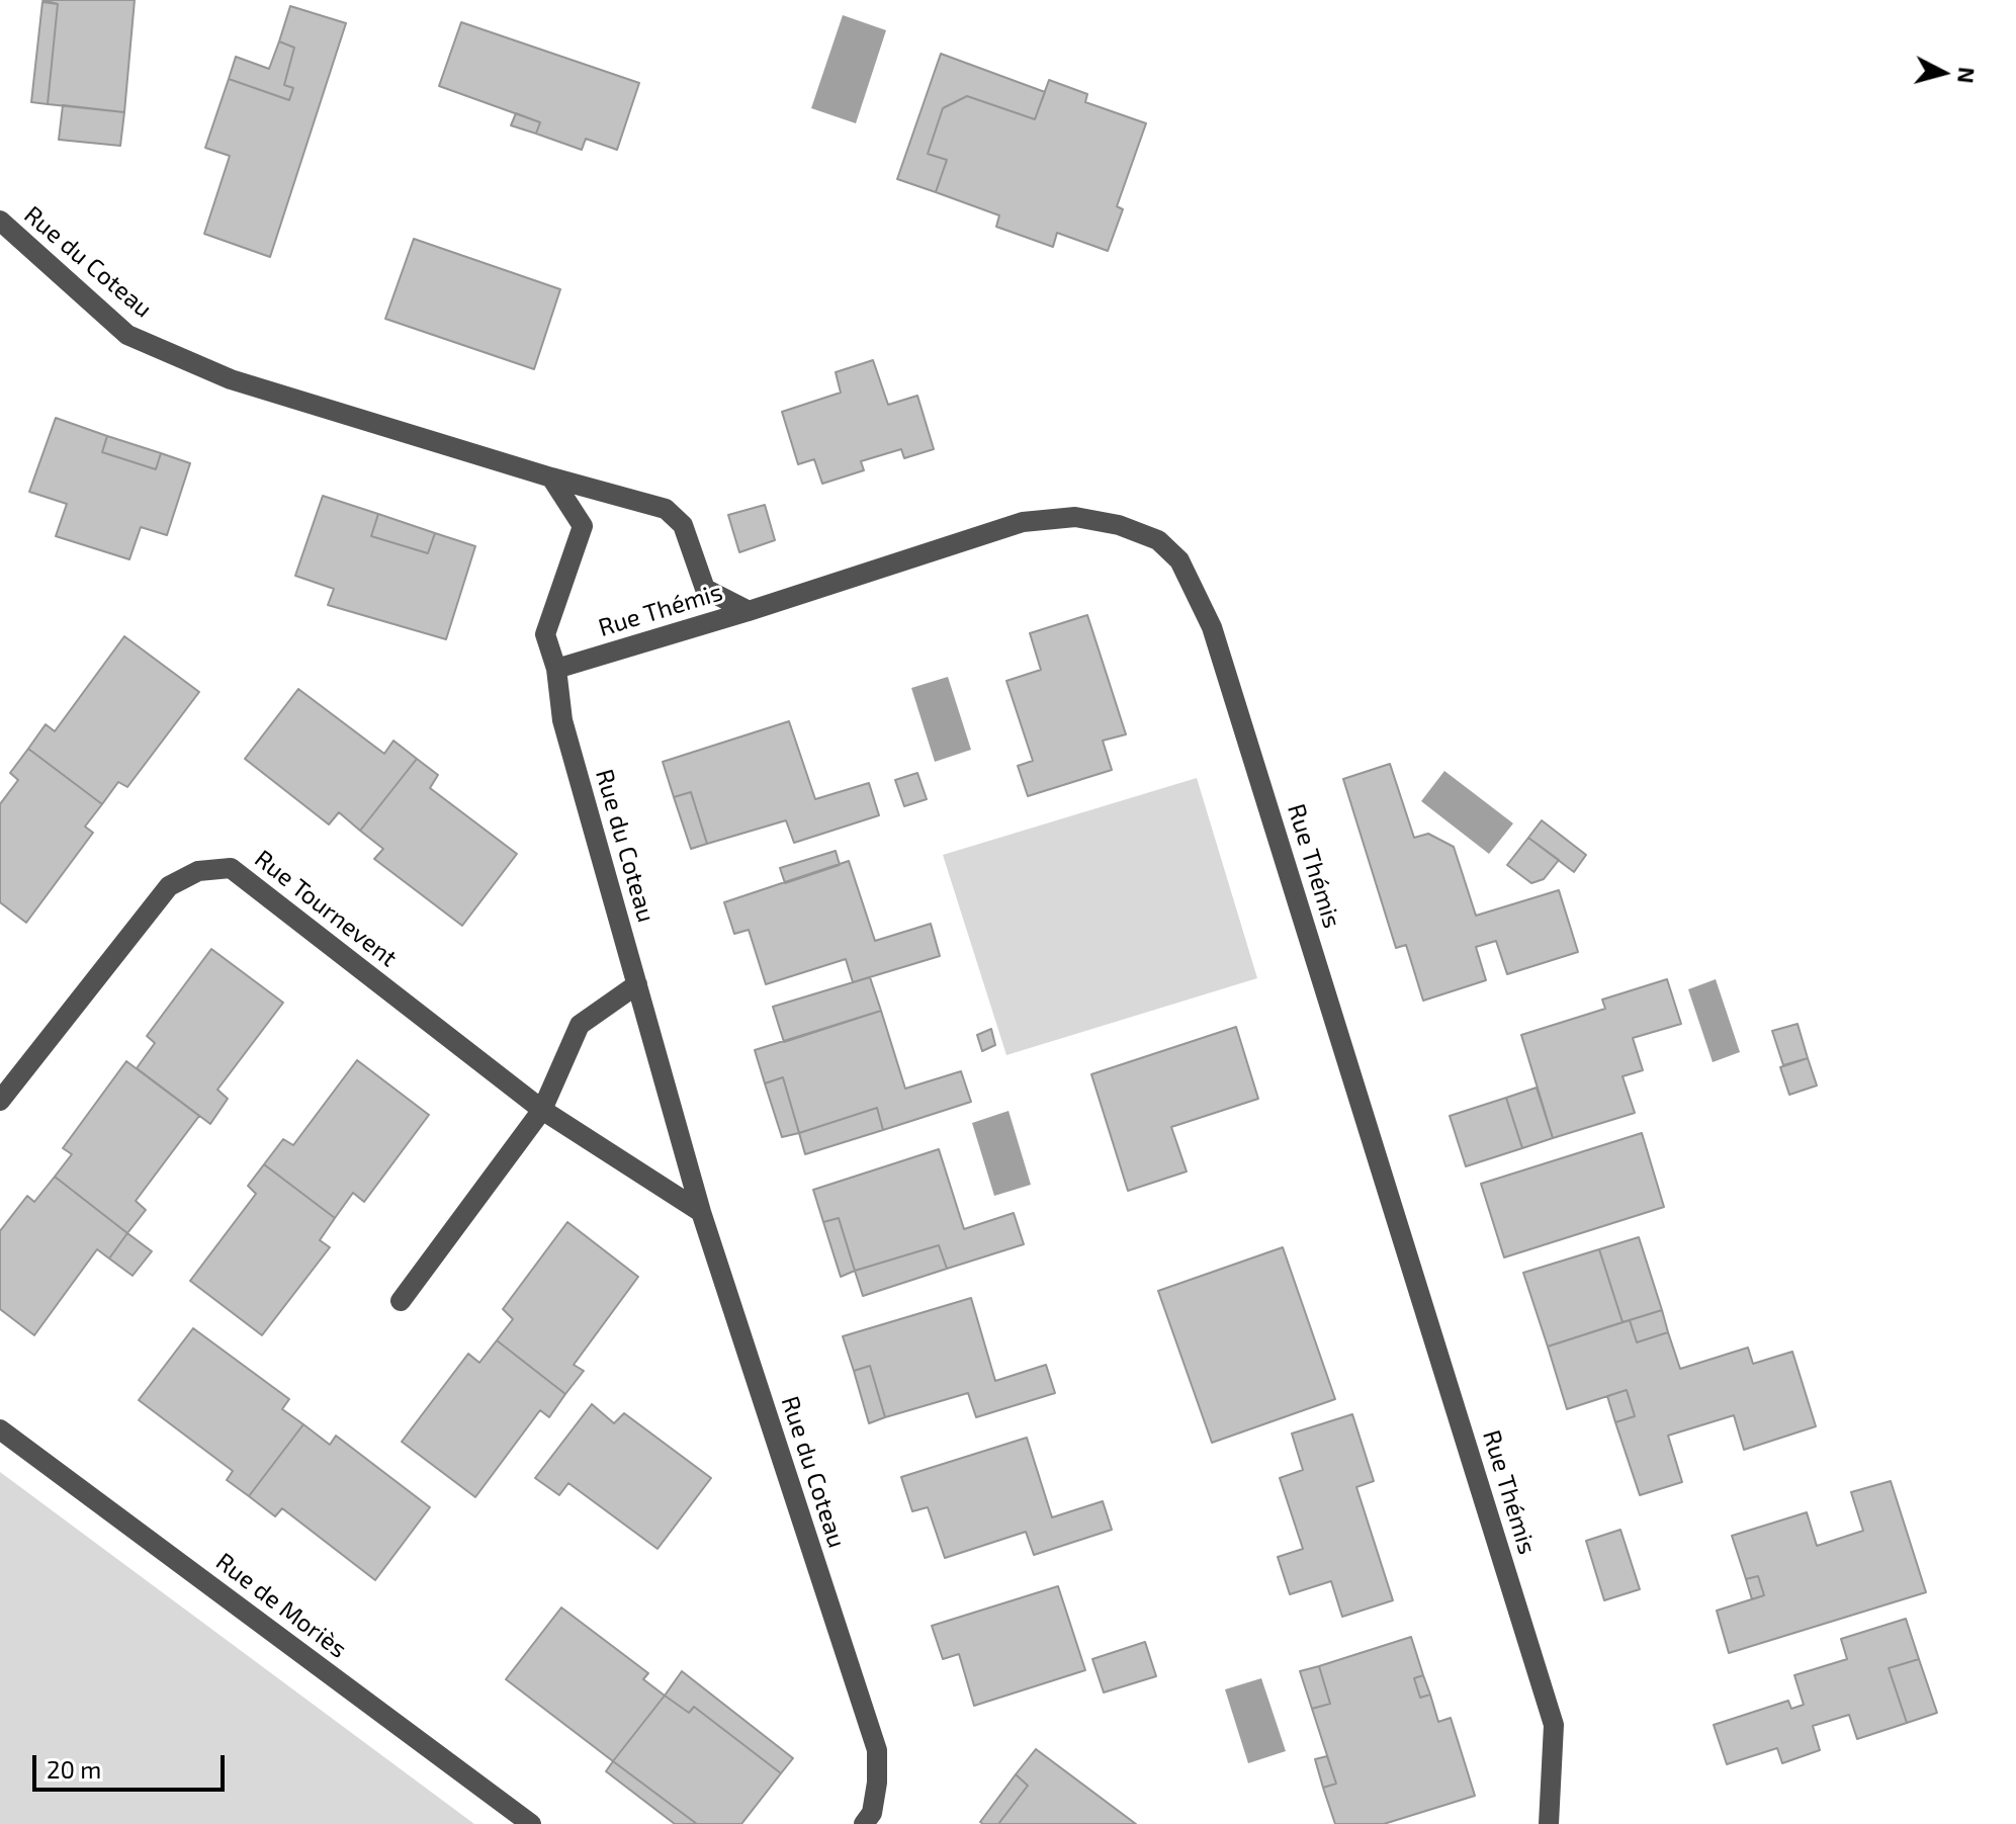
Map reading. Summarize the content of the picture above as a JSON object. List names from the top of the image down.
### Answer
{
  "streets": {
    "street": [
      "Rue du Coteau",
      "Rue Thémis",
      "Rue Tournevent",
      "Rue de Moriès"
    ]
  },
  "crossings": [
    ["Rue du Coteau", "Rue Thémis"],
    ["Rue du Coteau", "Rue Tournevent"]
  ],
  "scale_bar": "20 m",
  "north": "right"
}
